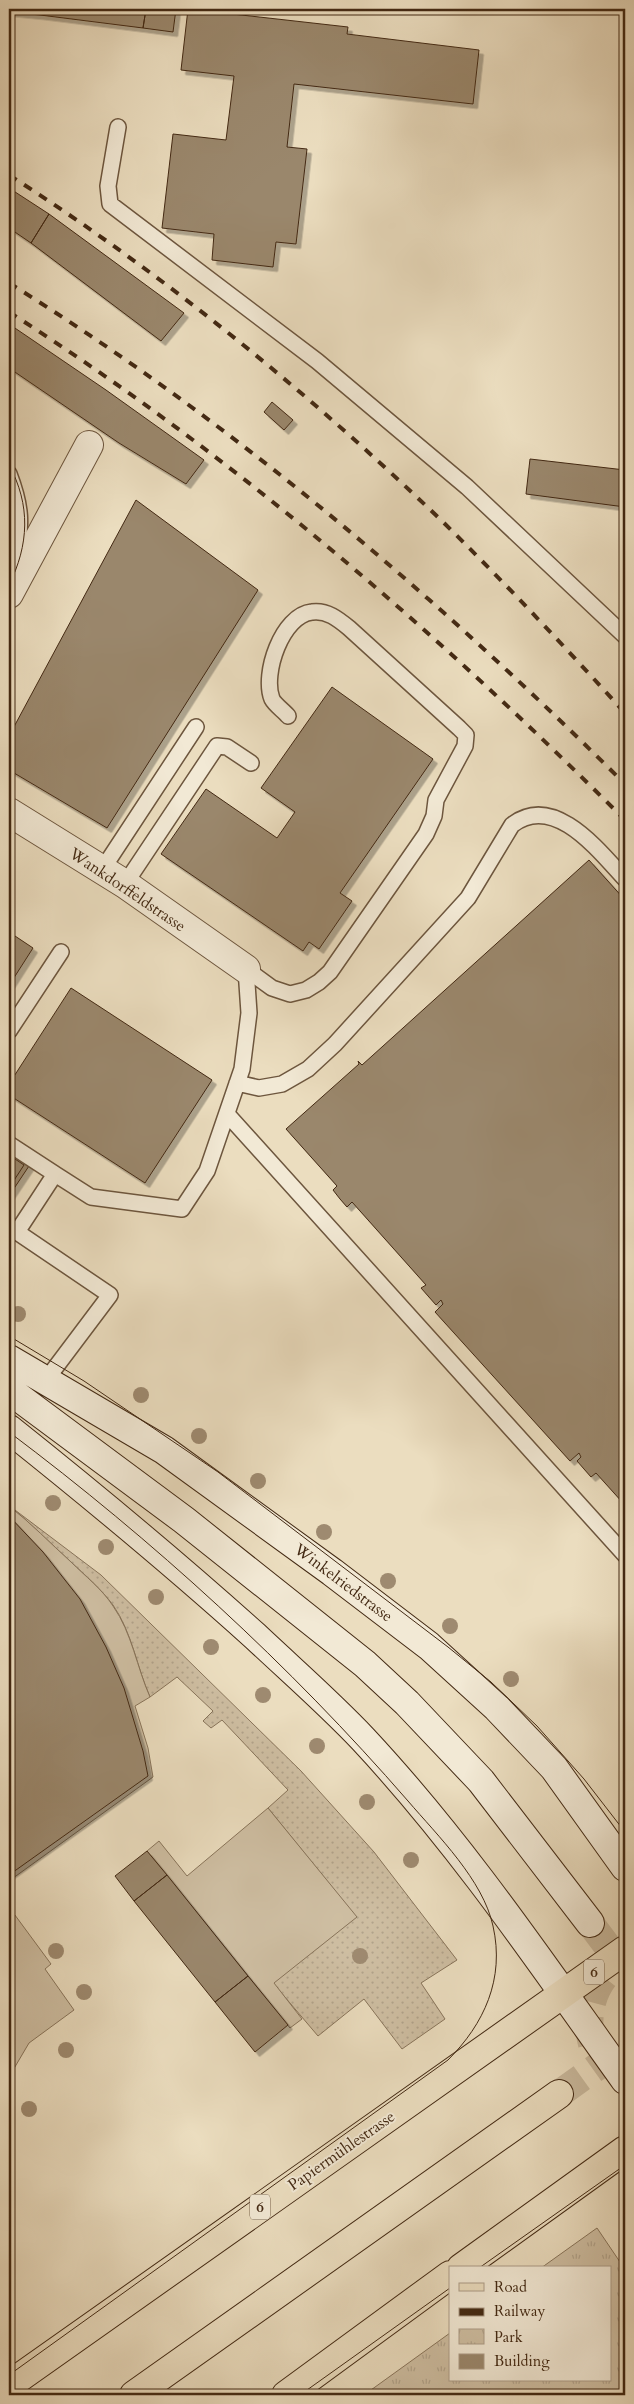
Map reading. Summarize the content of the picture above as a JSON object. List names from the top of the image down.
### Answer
{
  "streets": {
    "main road": [
      "Wankdorffeldstrasse",
      "Winkelriedstrasse",
      "6",
      "Papiermühlestrasse"
    ]
  },
  "legend": [
    "Road",
    "Railway",
    "Park",
    "Building"
  ]
}
